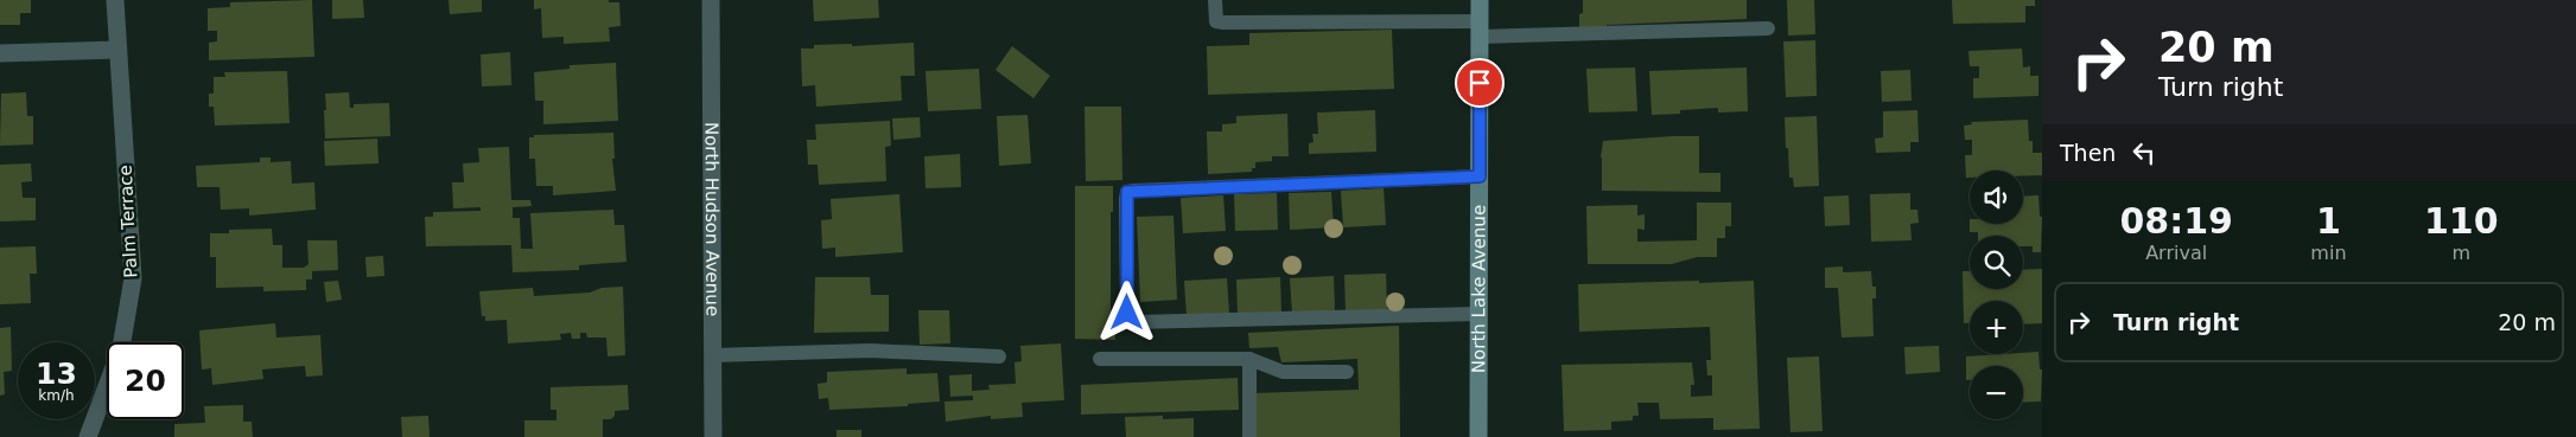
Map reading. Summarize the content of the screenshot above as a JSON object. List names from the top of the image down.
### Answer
{
  "streets": {
    "main road": ["North Lake Avenue"],
    "street": ["North Hudson Avenue", "Palm Terrace"]
  },
  "page": {
    "turn": ["20 m", "Turn right"],
    "then": "Then",
    "map_buttons": ["+", "−"],
    "eta": [
      "08:19",
      "Arrival",
      "1",
      "min",
      "110",
      "m"
    ],
    "list": [
      {
        "name": "Turn right",
        "value": "20 m"
      }
    ],
    "speed": "13 km/h",
    "limit": "20"
  }
}
